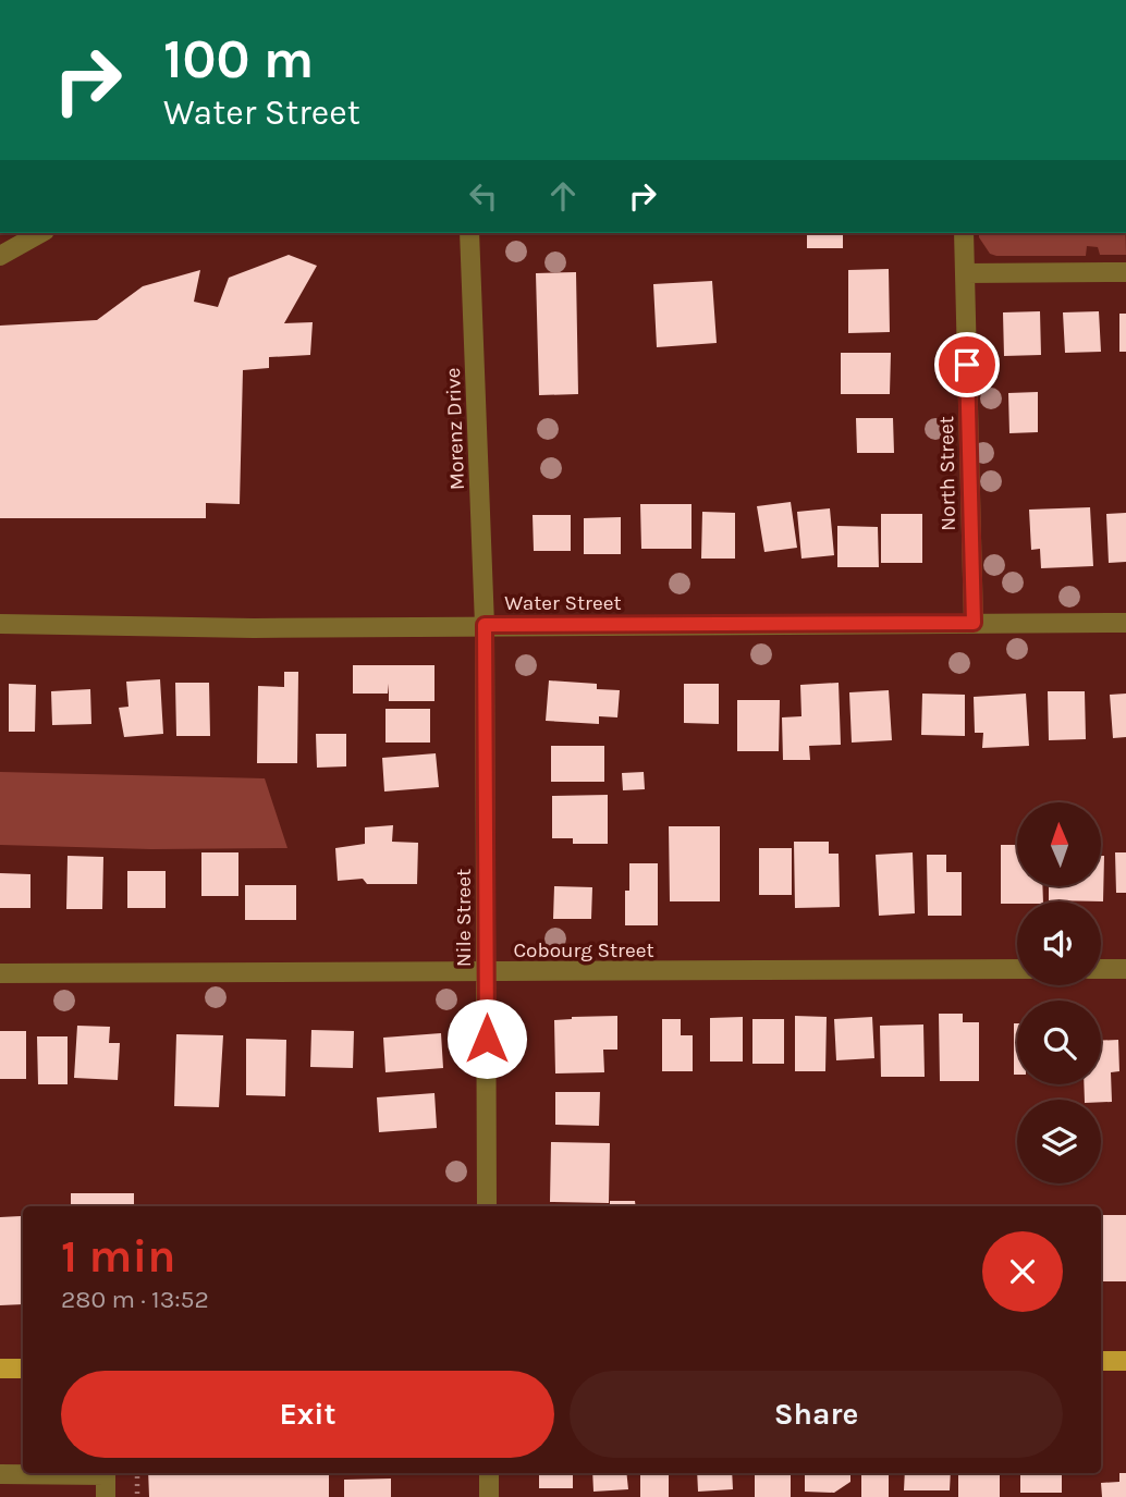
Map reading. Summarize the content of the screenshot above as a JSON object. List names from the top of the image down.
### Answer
{
  "streets": {
    "street": [
      "Morenz Drive",
      "North Street",
      "Water Street",
      "Nile Street",
      "Cobourg Street"
    ]
  },
  "crossings": [
    ["Morenz Drive", "Water Street"],
    ["Morenz Drive", "Nile Street"],
    ["North Street", "Water Street"],
    ["Water Street", "Nile Street"],
    ["Nile Street", "Cobourg Street"]
  ],
  "north": "top",
  "page": {
    "turn": ["100 m", "Water Street"],
    "heading": ["1 min", "280 m · 13:52"],
    "buttons": ["Exit", "Share"]
  }
}
